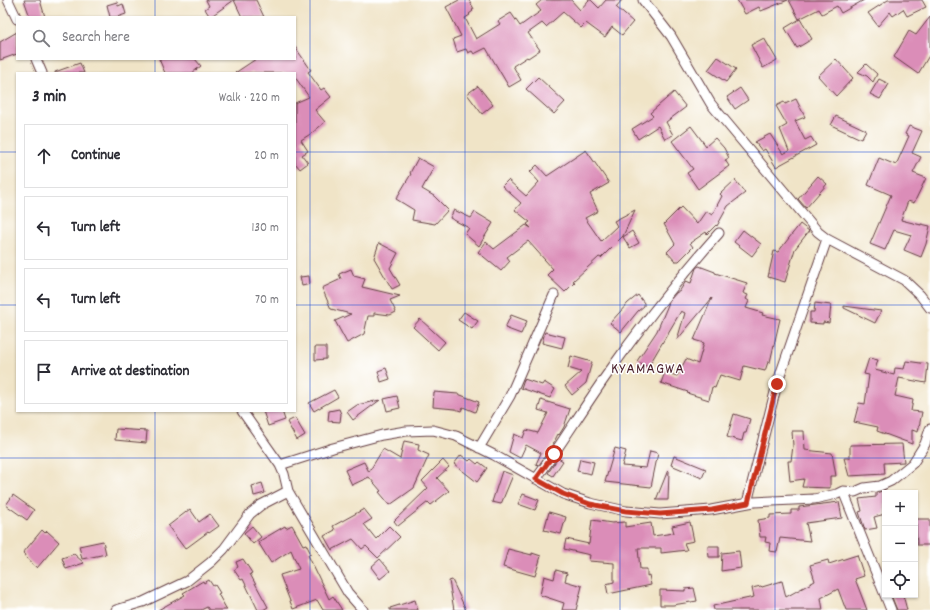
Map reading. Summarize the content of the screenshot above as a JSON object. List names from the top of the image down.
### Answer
{
  "districts": ["KYAMAGWA"],
  "page": {
    "search": "Search here",
    "heading": ["3 min", "Walk · 220 m"],
    "list": [
      ["Continue", "20 m"],
      ["Turn left", "130 m"],
      ["Turn left", "70 m"],
      "Arrive at destination"
    ],
    "map_buttons": ["+", "−"]
  }
}
